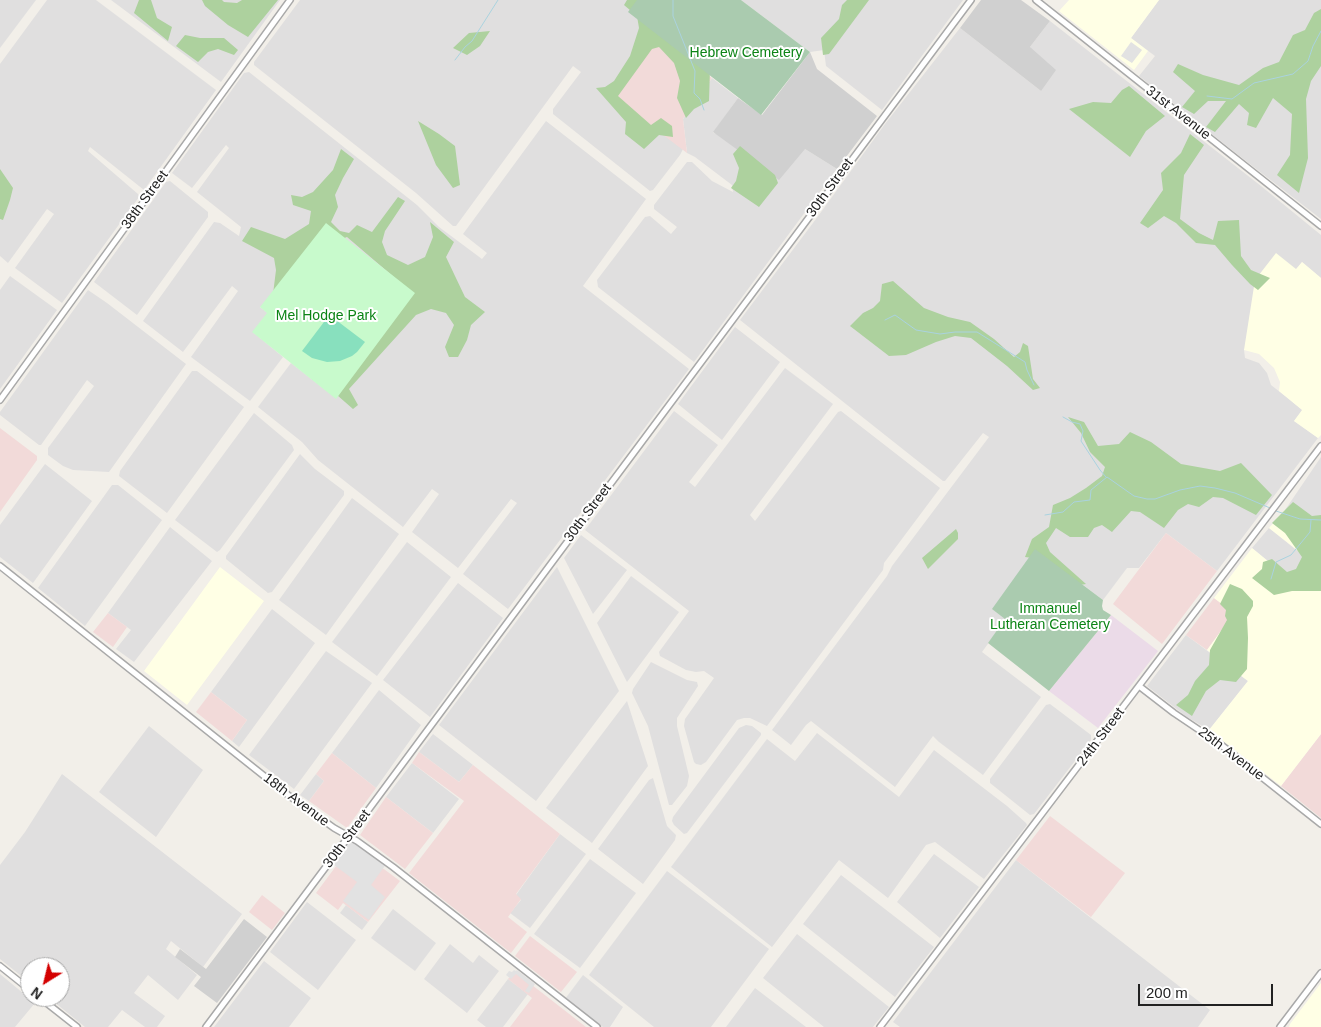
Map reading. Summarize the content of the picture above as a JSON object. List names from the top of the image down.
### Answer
{
  "streets": {
    "street": [
      "31st Avenue",
      "30th Street",
      "38th Street",
      "24th Street",
      "25th Avenue",
      "18th Avenue"
    ]
  },
  "crossings": [
    ["30th Street", "18th Avenue"],
    ["24th Street", "25th Avenue"]
  ],
  "parks": ["Hebrew Cemetery", "Mel Hodge Park", "Immanuel Lutheran Cemetery"],
  "scale_bar": "200 m",
  "north": "bottom left"
}
